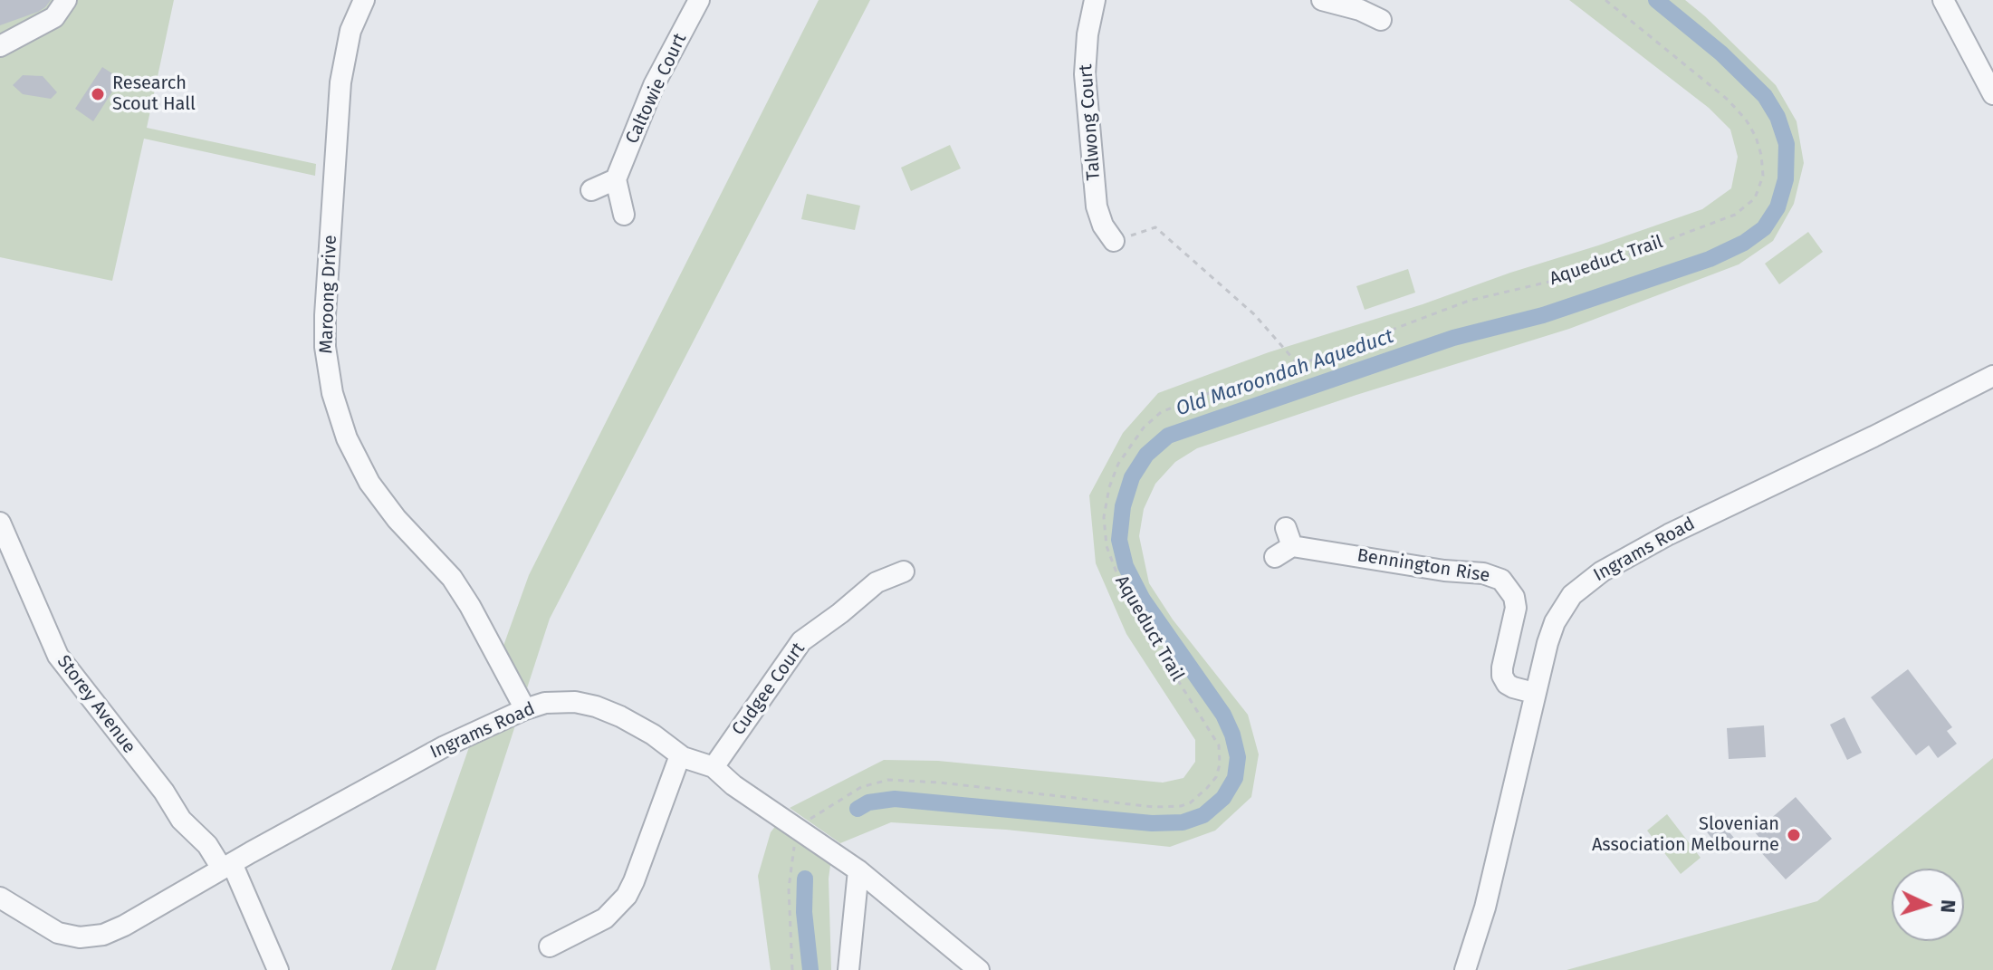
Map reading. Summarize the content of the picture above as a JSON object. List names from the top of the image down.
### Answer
{
  "streets": {
    "street": [
      "Caltowie Court",
      "Talwong Court",
      "Maroong Drive",
      "Ingrams Road",
      "Bennington Rise",
      "Cudgee Court",
      "Storey Avenue"
    ],
    "path": ["Aqueduct Trail"]
  },
  "crossings": [
    ["Aqueduct Trail", "Ingrams Road"],
    ["Maroong Drive", "Ingrams Road"],
    ["Ingrams Road", "Bennington Rise"],
    ["Ingrams Road", "Cudgee Court"],
    ["Ingrams Road", "Storey Avenue"]
  ],
  "water": ["Old Maroondah Aqueduct"],
  "places": ["Research Scout Hall", "Slovenian Association Melbourne"],
  "north": "right"
}
